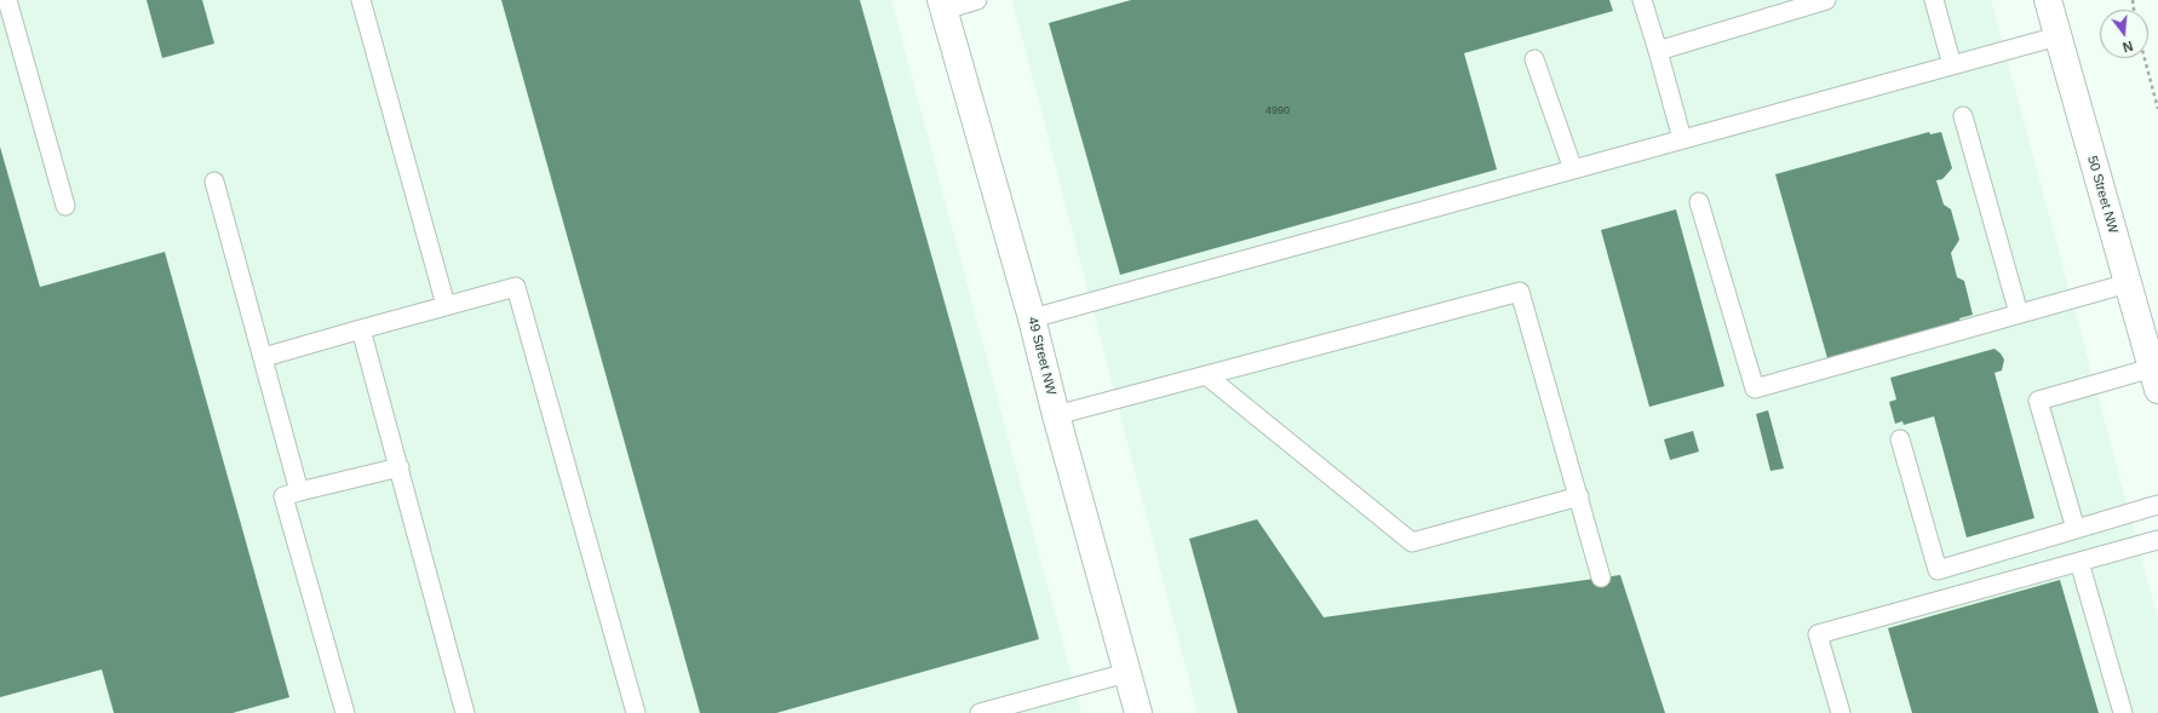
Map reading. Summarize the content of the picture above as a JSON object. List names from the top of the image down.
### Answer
{
  "streets": {
    "street": ["50 Street NW", "49 Street NW"]
  },
  "house_numbers": ["4990"],
  "north": "bottom"
}
